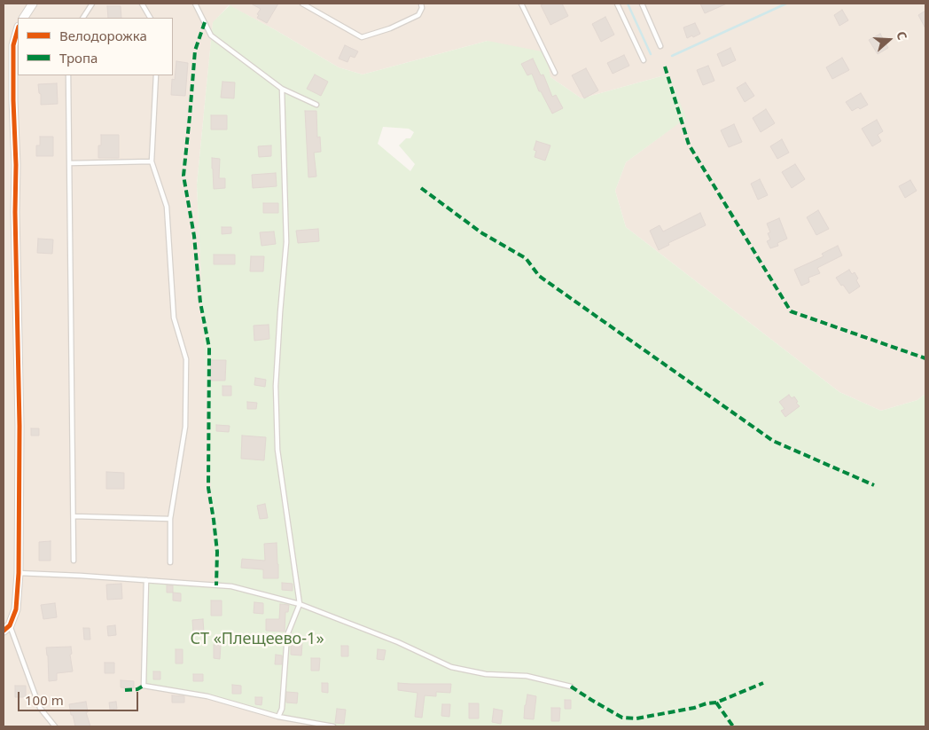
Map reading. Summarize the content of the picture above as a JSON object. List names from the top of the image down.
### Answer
{
  "parks": ["СТ «Плещеево-1»"],
  "legend": ["Велодорожка", "Тропа"],
  "scale_bar": "100 m",
  "north": "right"
}
